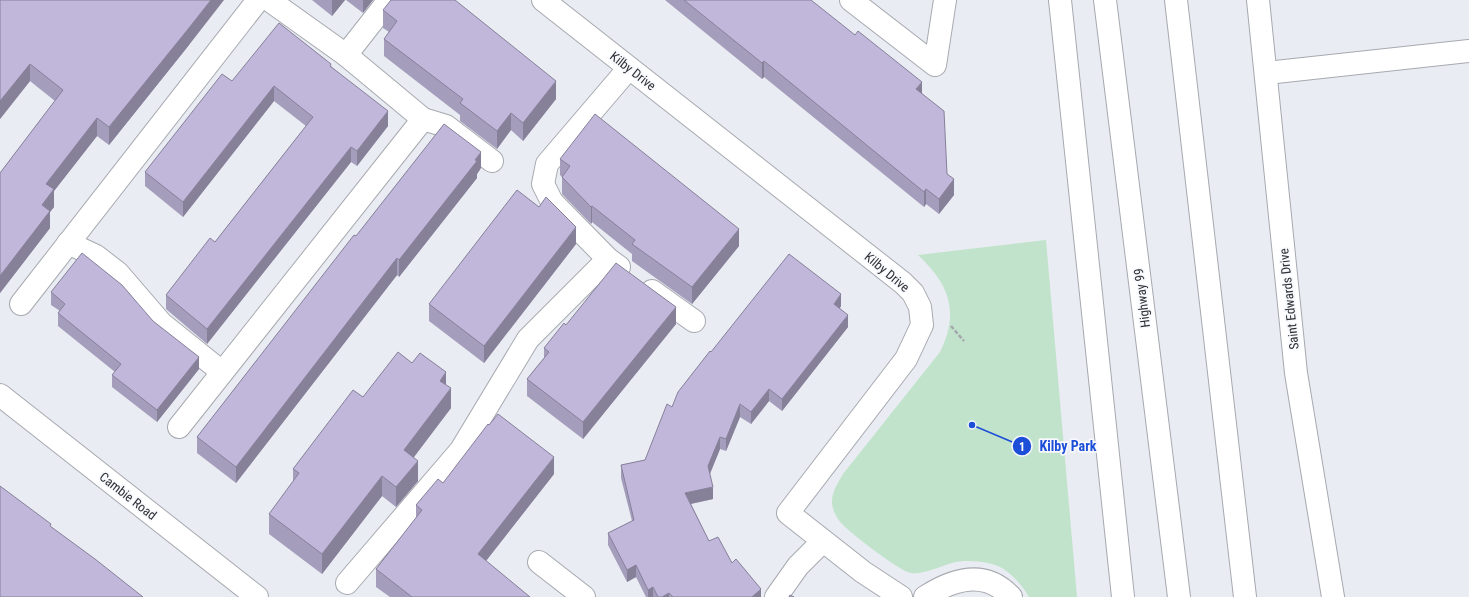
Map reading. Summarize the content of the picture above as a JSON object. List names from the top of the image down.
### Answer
{
  "streets": {
    "main road": [
      "Kilby Drive",
      "Highway 99",
      "Saint Edwards Drive",
      "Cambie Road"
    ]
  },
  "places": ["Kilby Park"]
}
